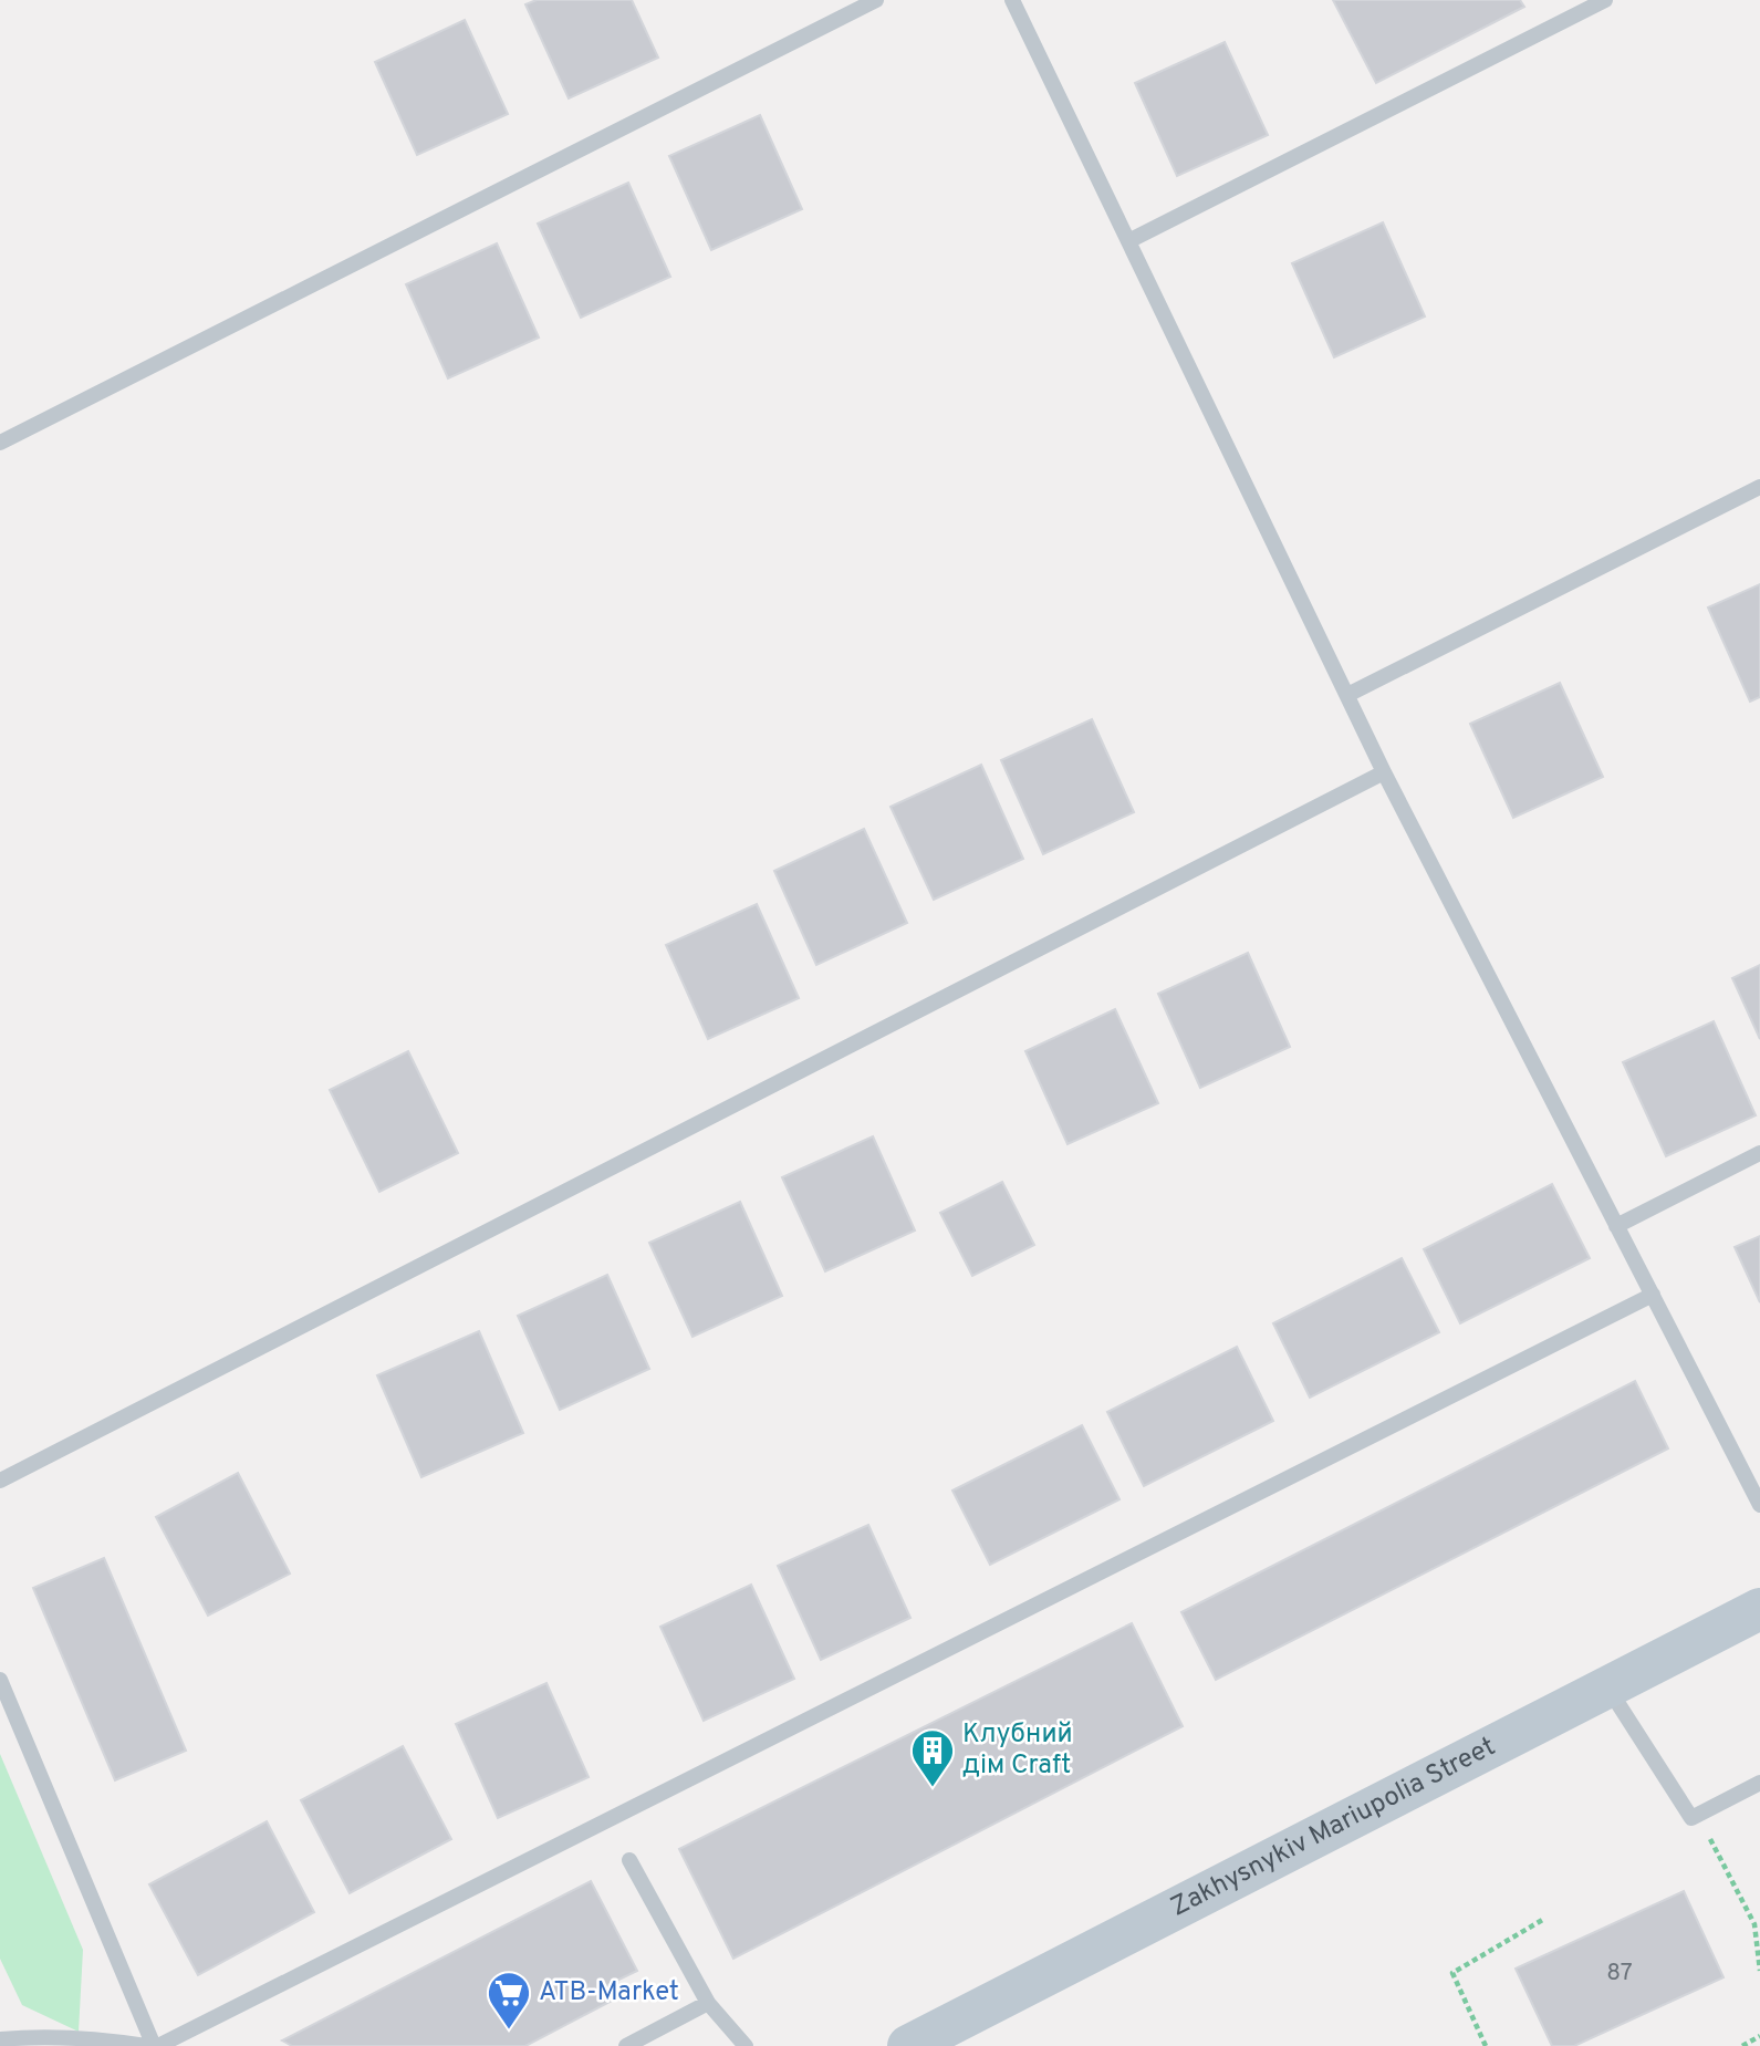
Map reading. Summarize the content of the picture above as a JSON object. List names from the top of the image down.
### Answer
{
  "streets": {
    "main road": ["Zakhysnykiv Mariupolia Street"]
  },
  "places": {
    "building": ["Клубний дім Craft"],
    "supermarket": ["ATB-Market"]
  },
  "house_numbers": ["87"]
}
